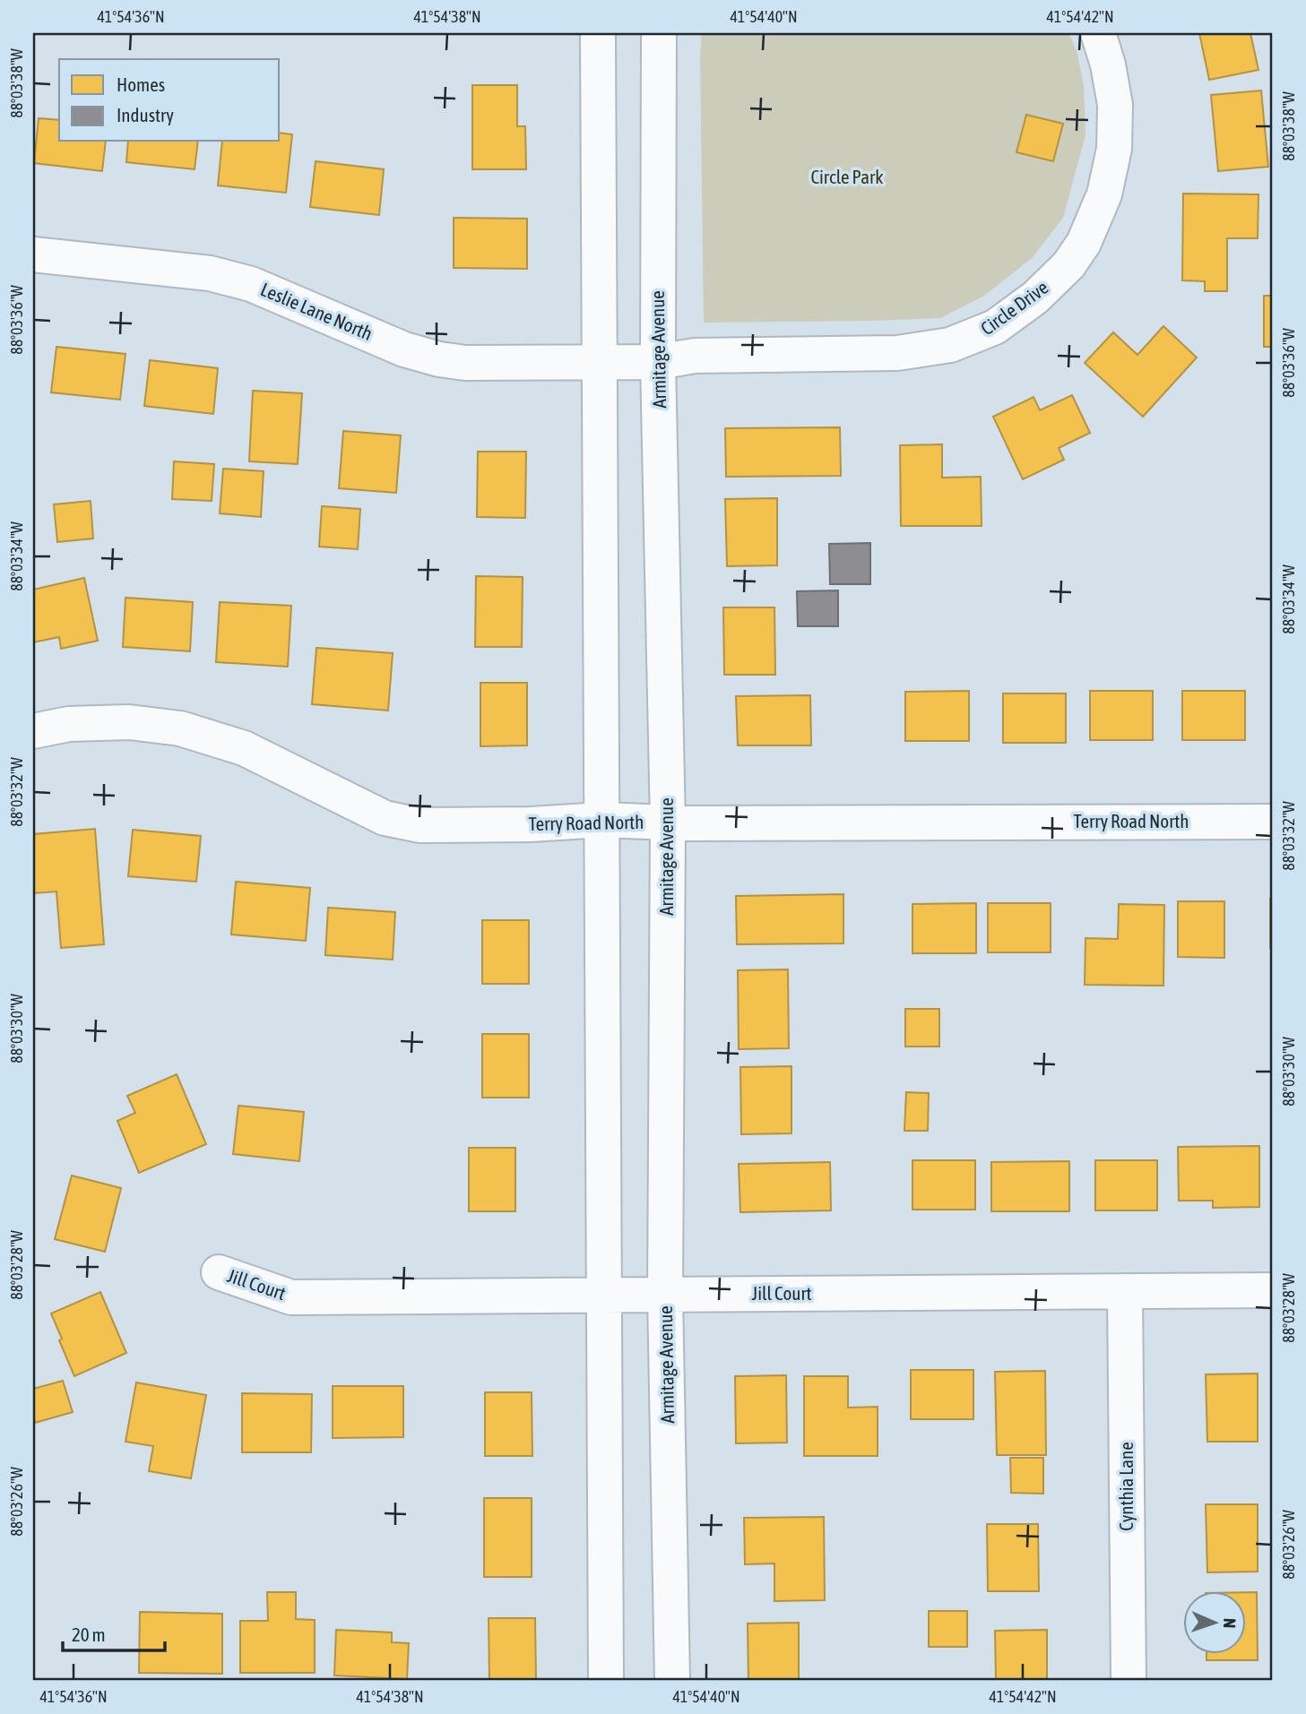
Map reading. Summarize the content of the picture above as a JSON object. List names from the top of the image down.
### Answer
{
  "streets": {
    "street": [
      "Circle Drive",
      "Leslie Lane North",
      "Armitage Avenue",
      "Terry Road North",
      "Jill Court",
      "Cynthia Lane"
    ]
  },
  "crossings": [
    ["Circle Drive", "Leslie Lane North"],
    ["Circle Drive", "Armitage Avenue"],
    ["Armitage Avenue", "Terry Road North"],
    ["Armitage Avenue", "Jill Court"],
    ["Jill Court", "Cynthia Lane"]
  ],
  "parks": ["Circle Park"],
  "legend": ["Homes", "Industry"],
  "scale_bar": "20 m",
  "north": "right",
  "coordinates": [
    "41°54'36\"N",
    "41°54'38\"N",
    "41°54'40\"N",
    "41°54'42\"N",
    "88°03'38\"W",
    "88°03'36\"W",
    "88°03'34\"W",
    "88°03'32\"W",
    "88°03'30\"W",
    "88°03'28\"W",
    "88°03'26\"W"
  ]
}
